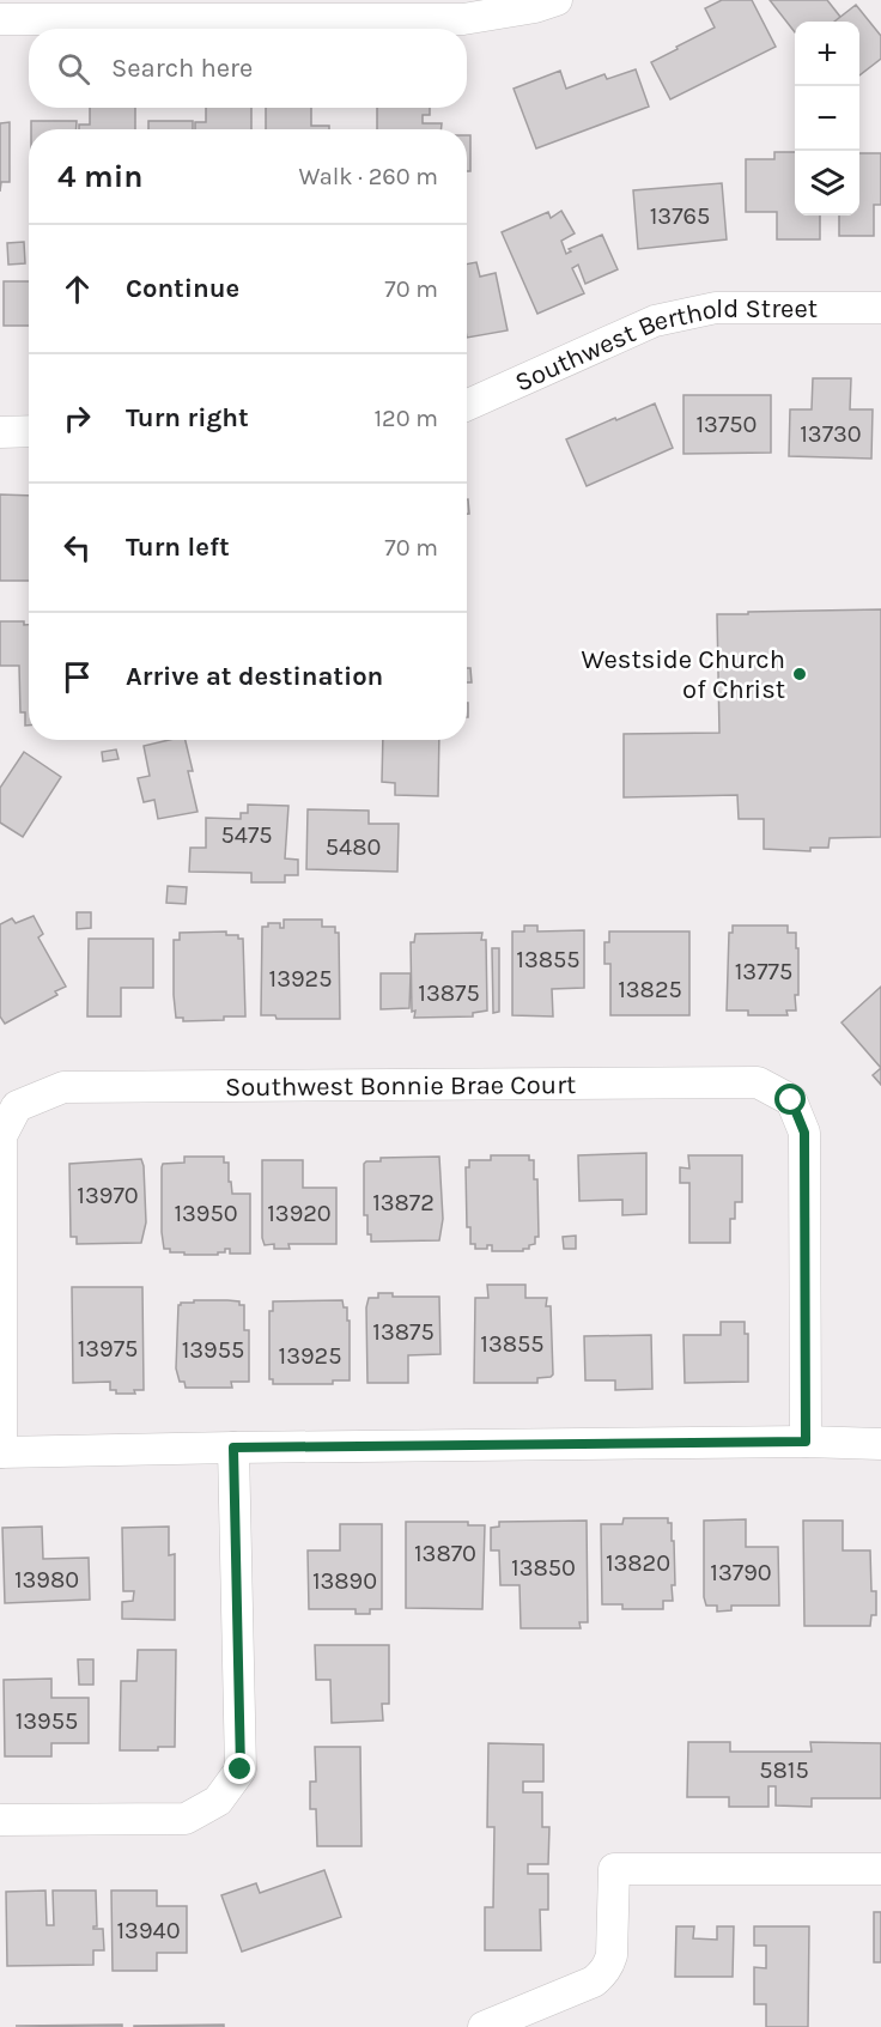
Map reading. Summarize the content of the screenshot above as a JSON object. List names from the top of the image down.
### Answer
{
  "streets": {
    "street": ["Southwest Berthold Street", "Southwest Bonnie Brae Court"]
  },
  "places": ["Westside Church of Christ"],
  "house_numbers": [
    "13765",
    "13750",
    "13730",
    "5475",
    "5480",
    "13855",
    "13775",
    "13925",
    "13825",
    "13875",
    "13970",
    "13872",
    "13950",
    "13920",
    "13875",
    "13855",
    "13975",
    "13955",
    "13925",
    "13870",
    "13820",
    "13850",
    "13790",
    "13980",
    "13890",
    "13955",
    "5815",
    "13940"
  ],
  "page": {
    "map_buttons": ["+", "−"],
    "search": "Search here",
    "heading": ["4 min", "Walk · 260 m"],
    "list": [
      ["Continue", "70 m"],
      ["Turn right", "120 m"],
      ["Turn left", "70 m"],
      "Arrive at destination"
    ]
  }
}
